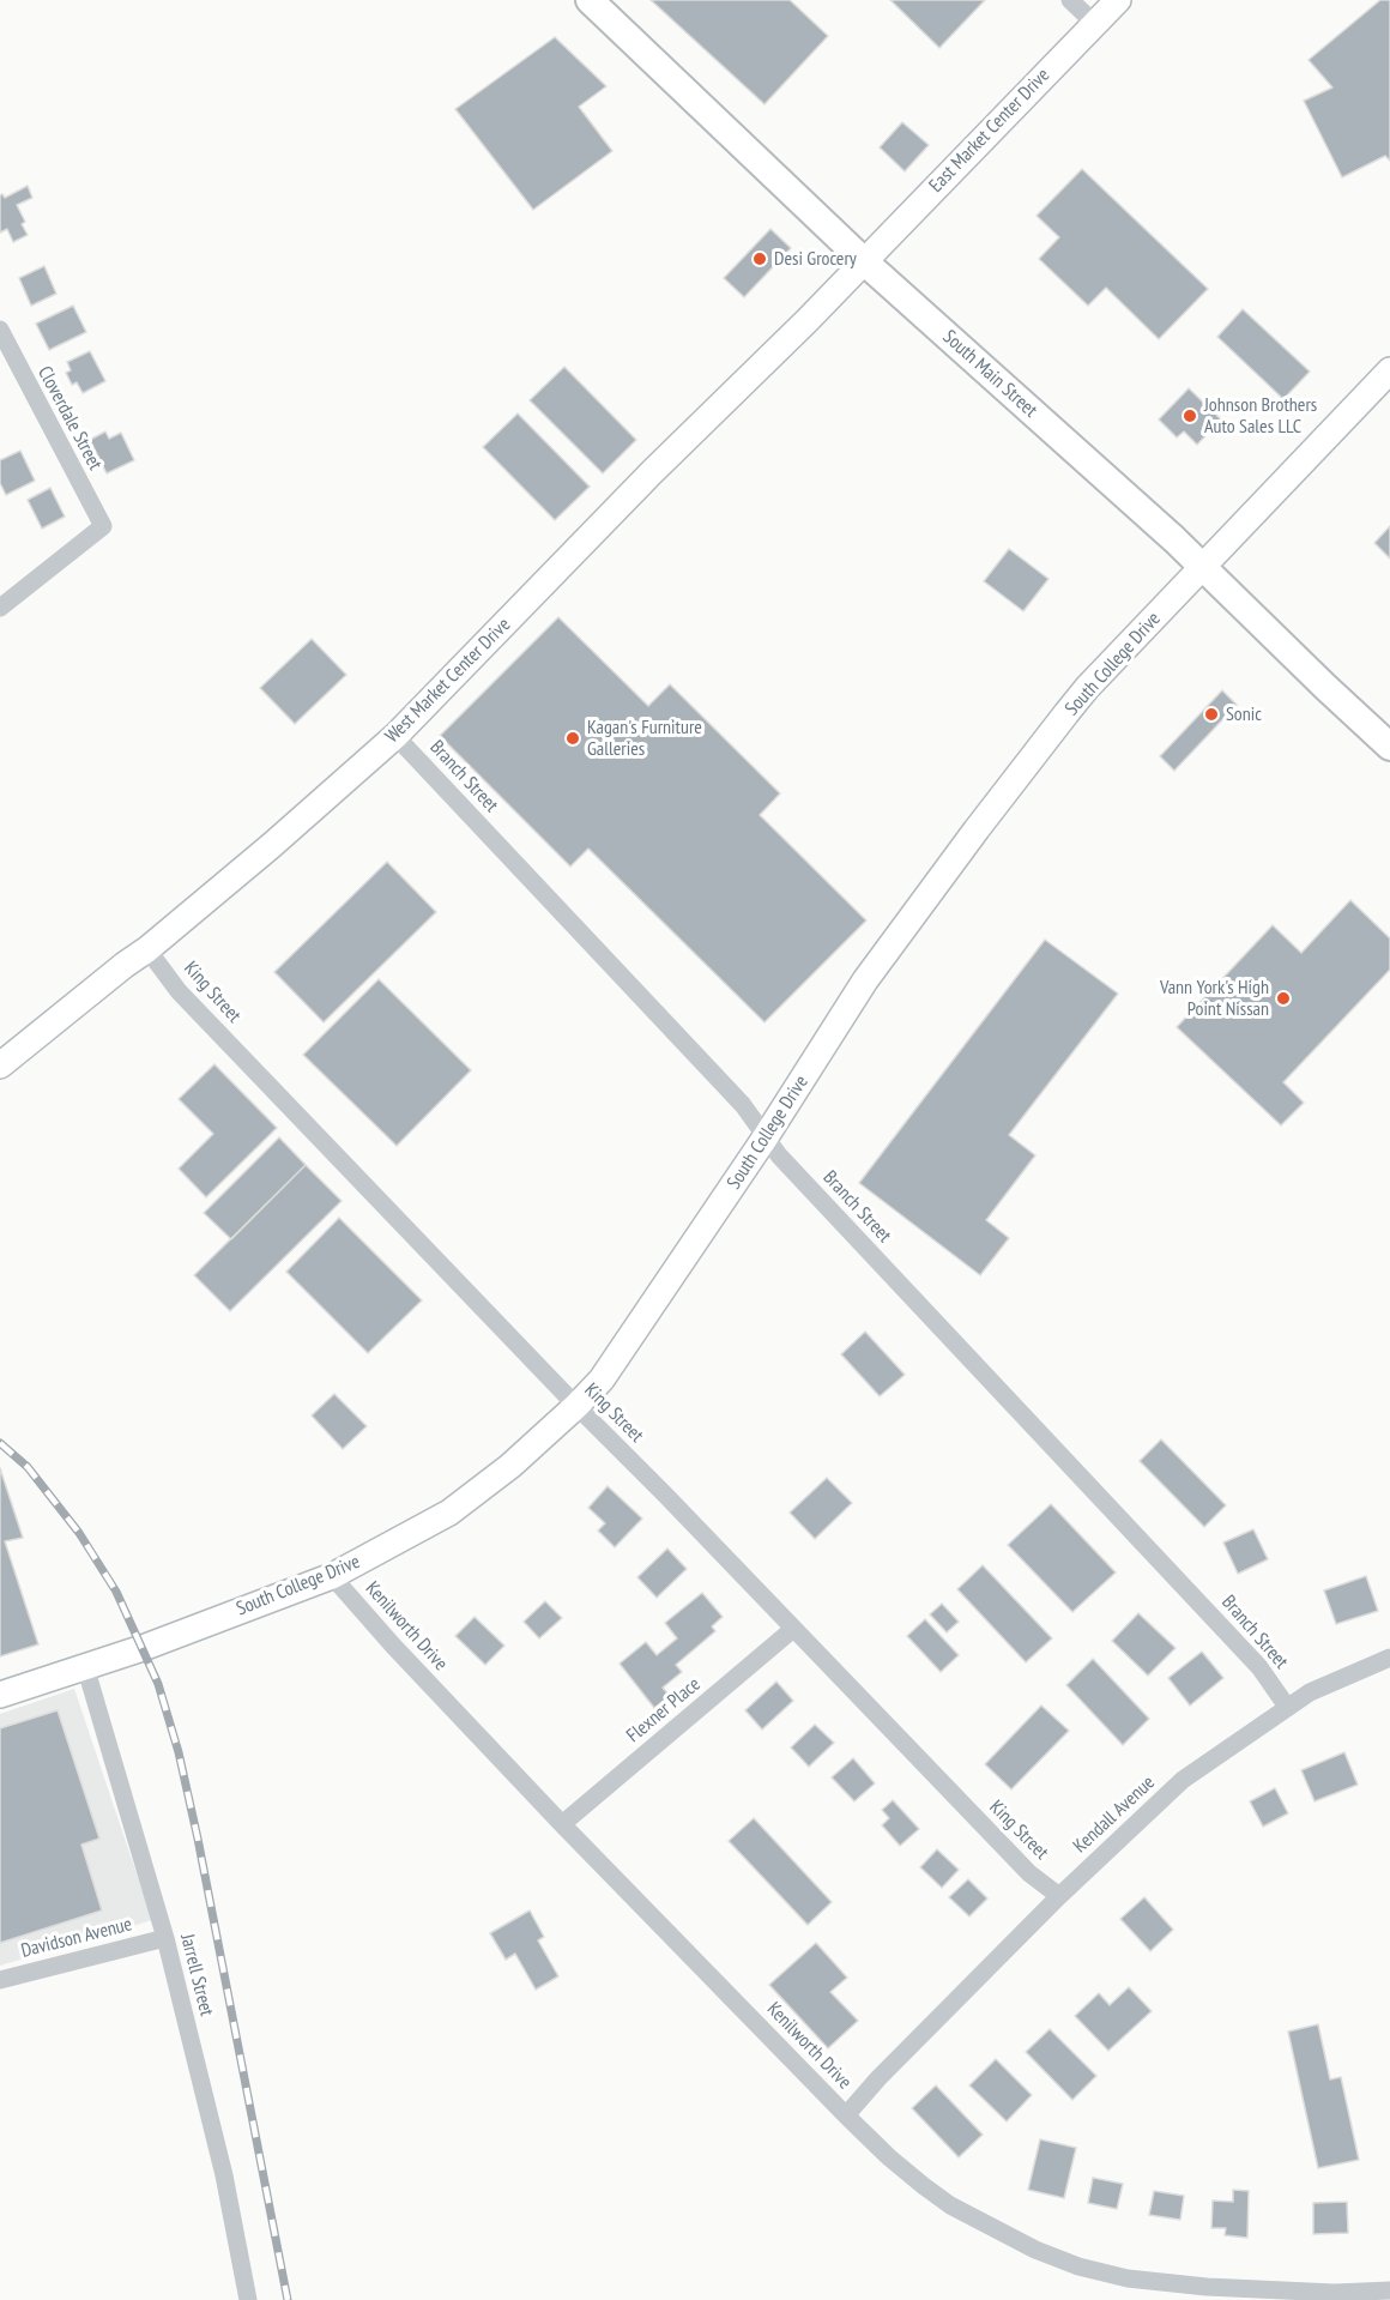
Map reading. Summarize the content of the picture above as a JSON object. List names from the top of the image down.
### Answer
{
  "streets": {
    "main road": [
      "East Market Center Drive",
      "South Main Street",
      "South College Drive",
      "West Market Center Drive"
    ],
    "street": [
      "Cloverdale Street",
      "Branch Street",
      "King Street",
      "Kenilworth Drive",
      "Flexner Place",
      "Kendall Avenue",
      "Davidson Avenue",
      "Jarrell Street"
    ]
  },
  "crossings": [
    ["East Market Center Drive", "South Main Street"],
    ["East Market Center Drive", "West Market Center Drive"],
    ["South Main Street", "South College Drive"],
    ["South Main Street", "West Market Center Drive"],
    ["South College Drive", "Branch Street"],
    ["South College Drive", "King Street"],
    ["South College Drive", "Kenilworth Drive"],
    ["South College Drive", "Jarrell Street"],
    ["West Market Center Drive", "Branch Street"],
    ["West Market Center Drive", "King Street"],
    ["Branch Street", "Kendall Avenue"],
    ["King Street", "Flexner Place"],
    ["King Street", "Kendall Avenue"],
    ["Kenilworth Drive", "Flexner Place"],
    ["Kenilworth Drive", "Kendall Avenue"],
    ["Davidson Avenue", "Jarrell Street"]
  ],
  "places": [
    "Desi Grocery",
    "Johnson Brothers Auto Sales LLC",
    "Sonic",
    "Kagan's Furniture Galleries",
    "Vann York's High Point Nissan"
  ]
}
